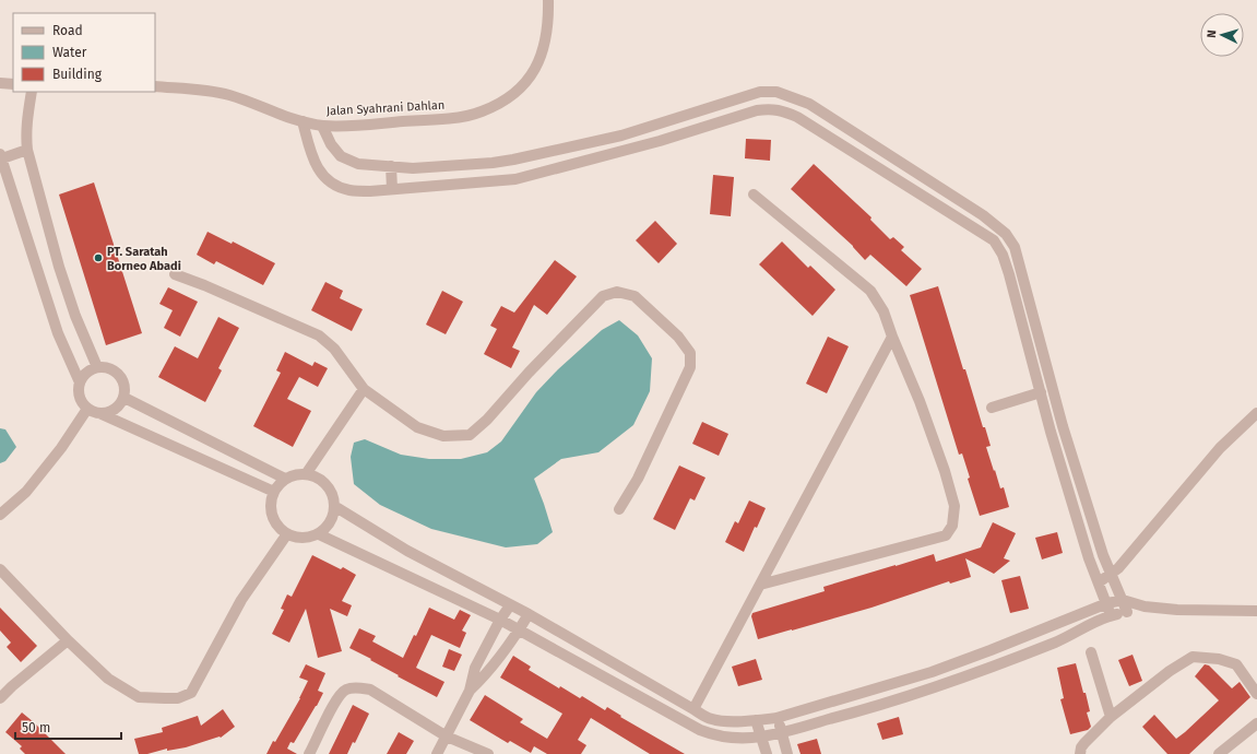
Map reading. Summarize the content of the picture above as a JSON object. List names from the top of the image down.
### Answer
{
  "streets": {
    "street": ["Jalan Syahrani Dahlan"]
  },
  "places": ["PT. Saratah Borneo Abadi"],
  "legend": ["Road", "Water", "Building"],
  "scale_bar": "50 m",
  "north": "left"
}
